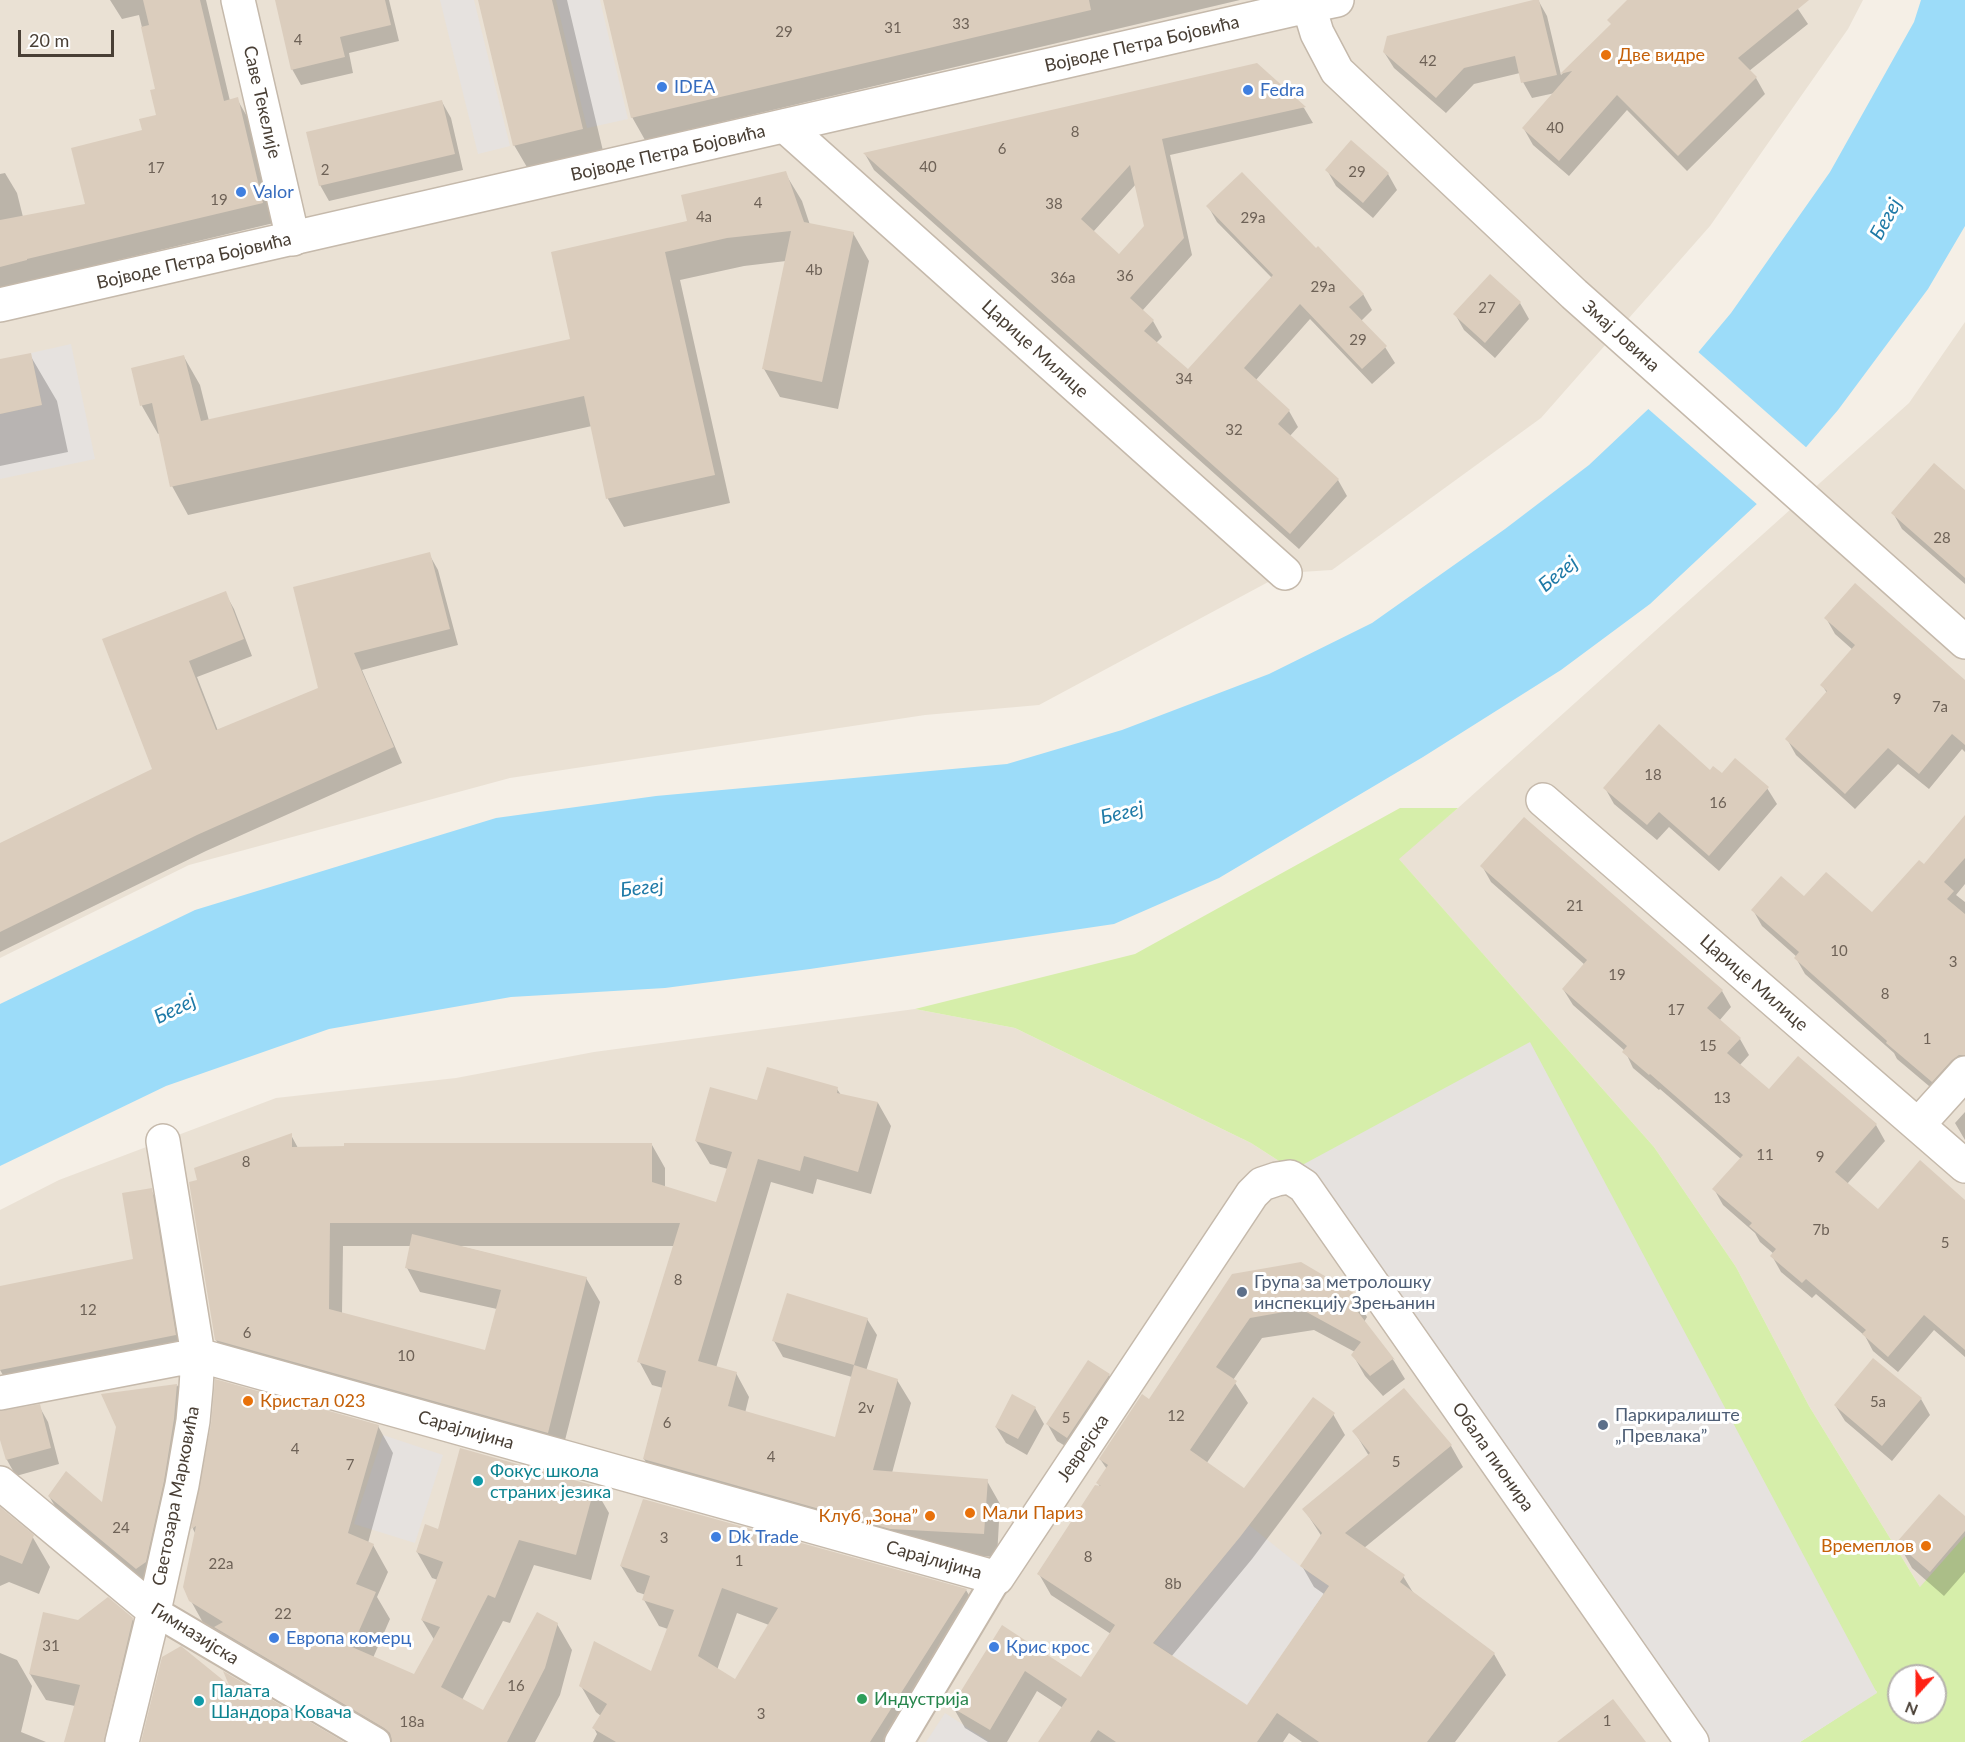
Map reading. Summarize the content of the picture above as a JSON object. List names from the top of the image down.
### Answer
{
  "streets": {
    "street": [
      "Војводе Петра Бојовића",
      "Саве Текелије",
      "Змај Јовина",
      "Царице Милице",
      "Сарајлијина",
      "Јеврејска",
      "Обала пионира",
      "Светозара Марковића",
      "Гимназијска"
    ]
  },
  "crossings": [
    ["Војводе Петра Бојовића", "Саве Текелије"],
    ["Војводе Петра Бојовића", "Змај Јовина"],
    ["Војводе Петра Бојовића", "Царице Милице"],
    ["Сарајлијина", "Јеврејска"],
    ["Сарајлијина", "Светозара Марковића"],
    ["Јеврејска", "Обала пионира"],
    ["Светозара Марковића", "Гимназијска"]
  ],
  "water": ["Бегеј"],
  "places": [
    "Две видре",
    "IDEA",
    "Fedra",
    "Valor",
    "Група за метролошку инспекцију Зрењанин",
    "Кристал 023",
    "Паркиралиште „Превлака”",
    "Фокус школа страних језика",
    "Мали Париз",
    "Клуб „Зона”",
    "Dk Trade",
    "Времеплов",
    "Европа комерц",
    "Крис крос",
    "Индустрија",
    "Палата Шандора Ковача"
  ],
  "house_numbers": [
    "33",
    "31",
    "29",
    "4",
    "42",
    "40",
    "8",
    "6",
    "40",
    "17",
    "2",
    "29",
    "19",
    "4",
    "38",
    "4a",
    "29a",
    "4b",
    "36",
    "36a",
    "29a",
    "27",
    "29",
    "34",
    "32",
    "28",
    "9",
    "7a",
    "18",
    "16",
    "21",
    "10",
    "3",
    "19",
    "8",
    "17",
    "1",
    "15",
    "13",
    "11",
    "9",
    "8",
    "7b",
    "5",
    "8",
    "12",
    "6",
    "10",
    "5a",
    "2v",
    "12",
    "5",
    "6",
    "4",
    "4",
    "5",
    "7",
    "24",
    "3",
    "8",
    "1",
    "22a",
    "8b",
    "22",
    "31",
    "16",
    "3",
    "1",
    "18a"
  ],
  "scale_bar": "20 m",
  "north": "bottom"
}
